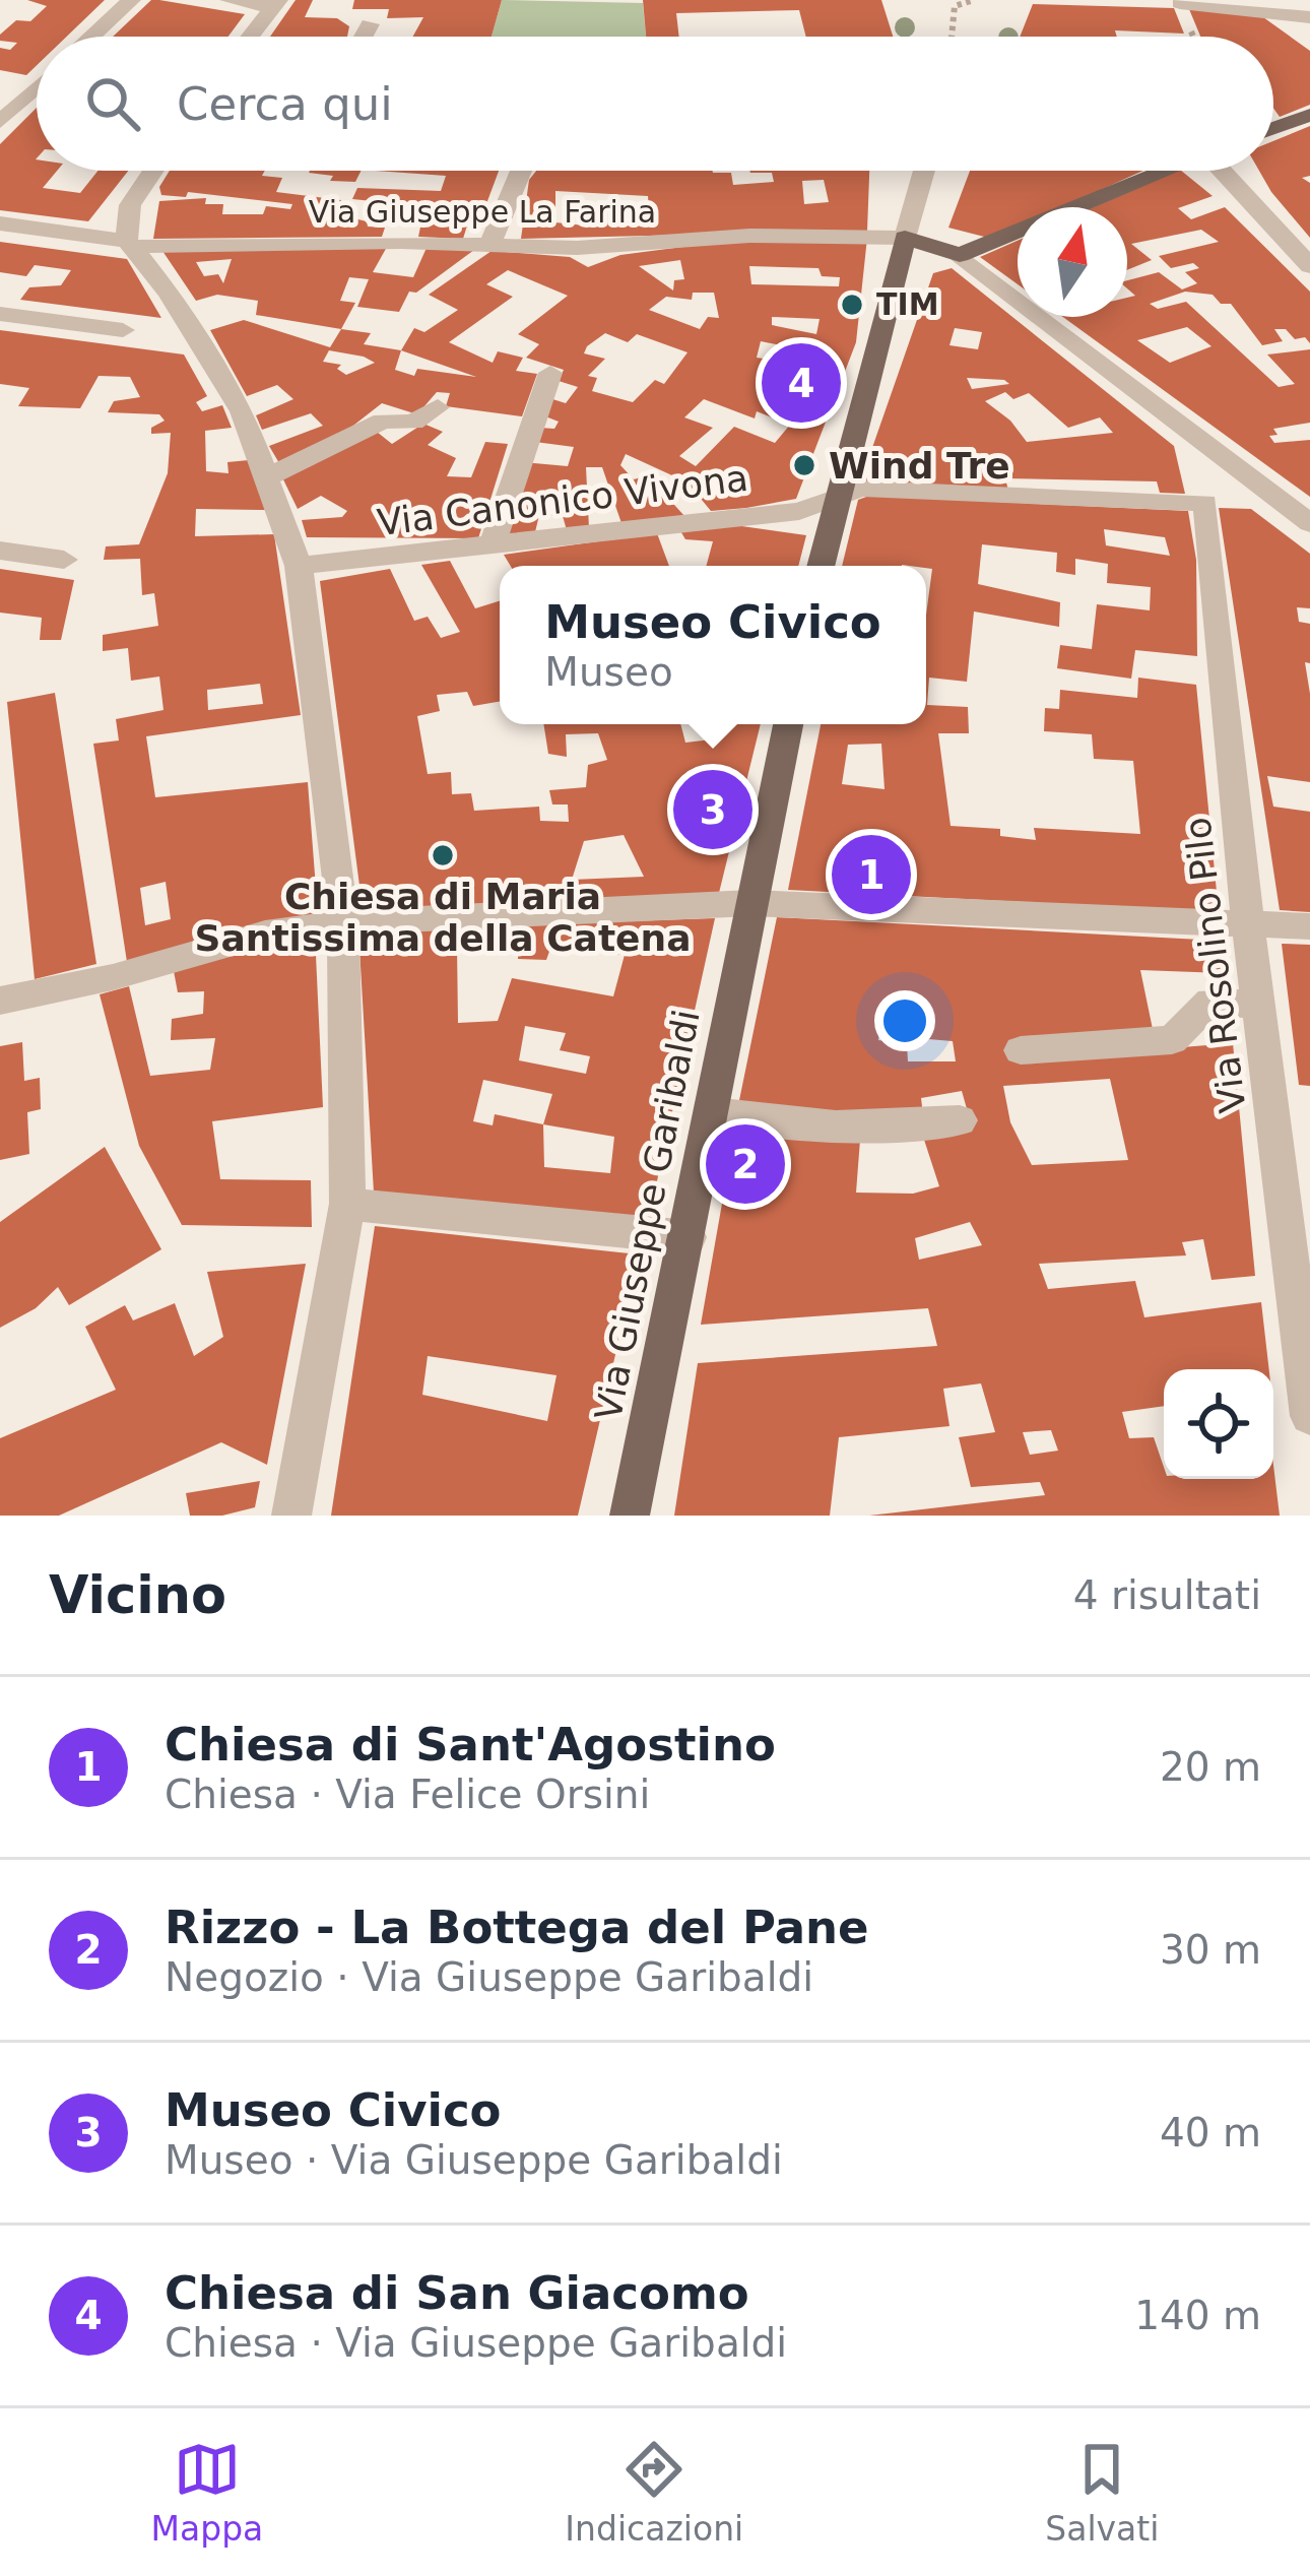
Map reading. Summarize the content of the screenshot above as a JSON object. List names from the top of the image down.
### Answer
{
  "streets": {
    "main road": ["Via Giuseppe Garibaldi"],
    "street": ["Via Giuseppe La Farina", "Via Canonico Vivona", "Via Rosolino Pilo"]
  },
  "crossings": [
    ["Via Canonico Vivona", "Via Rosolino Pilo"]
  ],
  "places": ["TIM", "Wind Tre", "Chiesa di Maria Santissima della Catena"],
  "north": "top",
  "page": {
    "search": "Cerca qui",
    "pins": [
      "4",
      "3",
      "1",
      "2"
    ],
    "popup": ["Museo Civico", "Museo"],
    "heading": ["Vicino", "4 risultati"],
    "list": [
      {
        "mark": "1",
        "name": "Chiesa di Sant'Agostino",
        "note": "Chiesa · Via Felice Orsini",
        "value": "20 m"
      },
      {
        "mark": "2",
        "name": "Rizzo - La Bottega del Pane",
        "note": "Negozio · Via Giuseppe Garibaldi",
        "value": "30 m"
      },
      {
        "mark": "3",
        "name": "Museo Civico",
        "note": "Museo · Via Giuseppe Garibaldi",
        "value": "40 m"
      },
      {
        "mark": "4",
        "name": "Chiesa di San Giacomo",
        "note": "Chiesa · Via Giuseppe Garibaldi",
        "value": "140 m"
      }
    ],
    "nav": ["Mappa", "Indicazioni", "Salvati"]
  }
}
